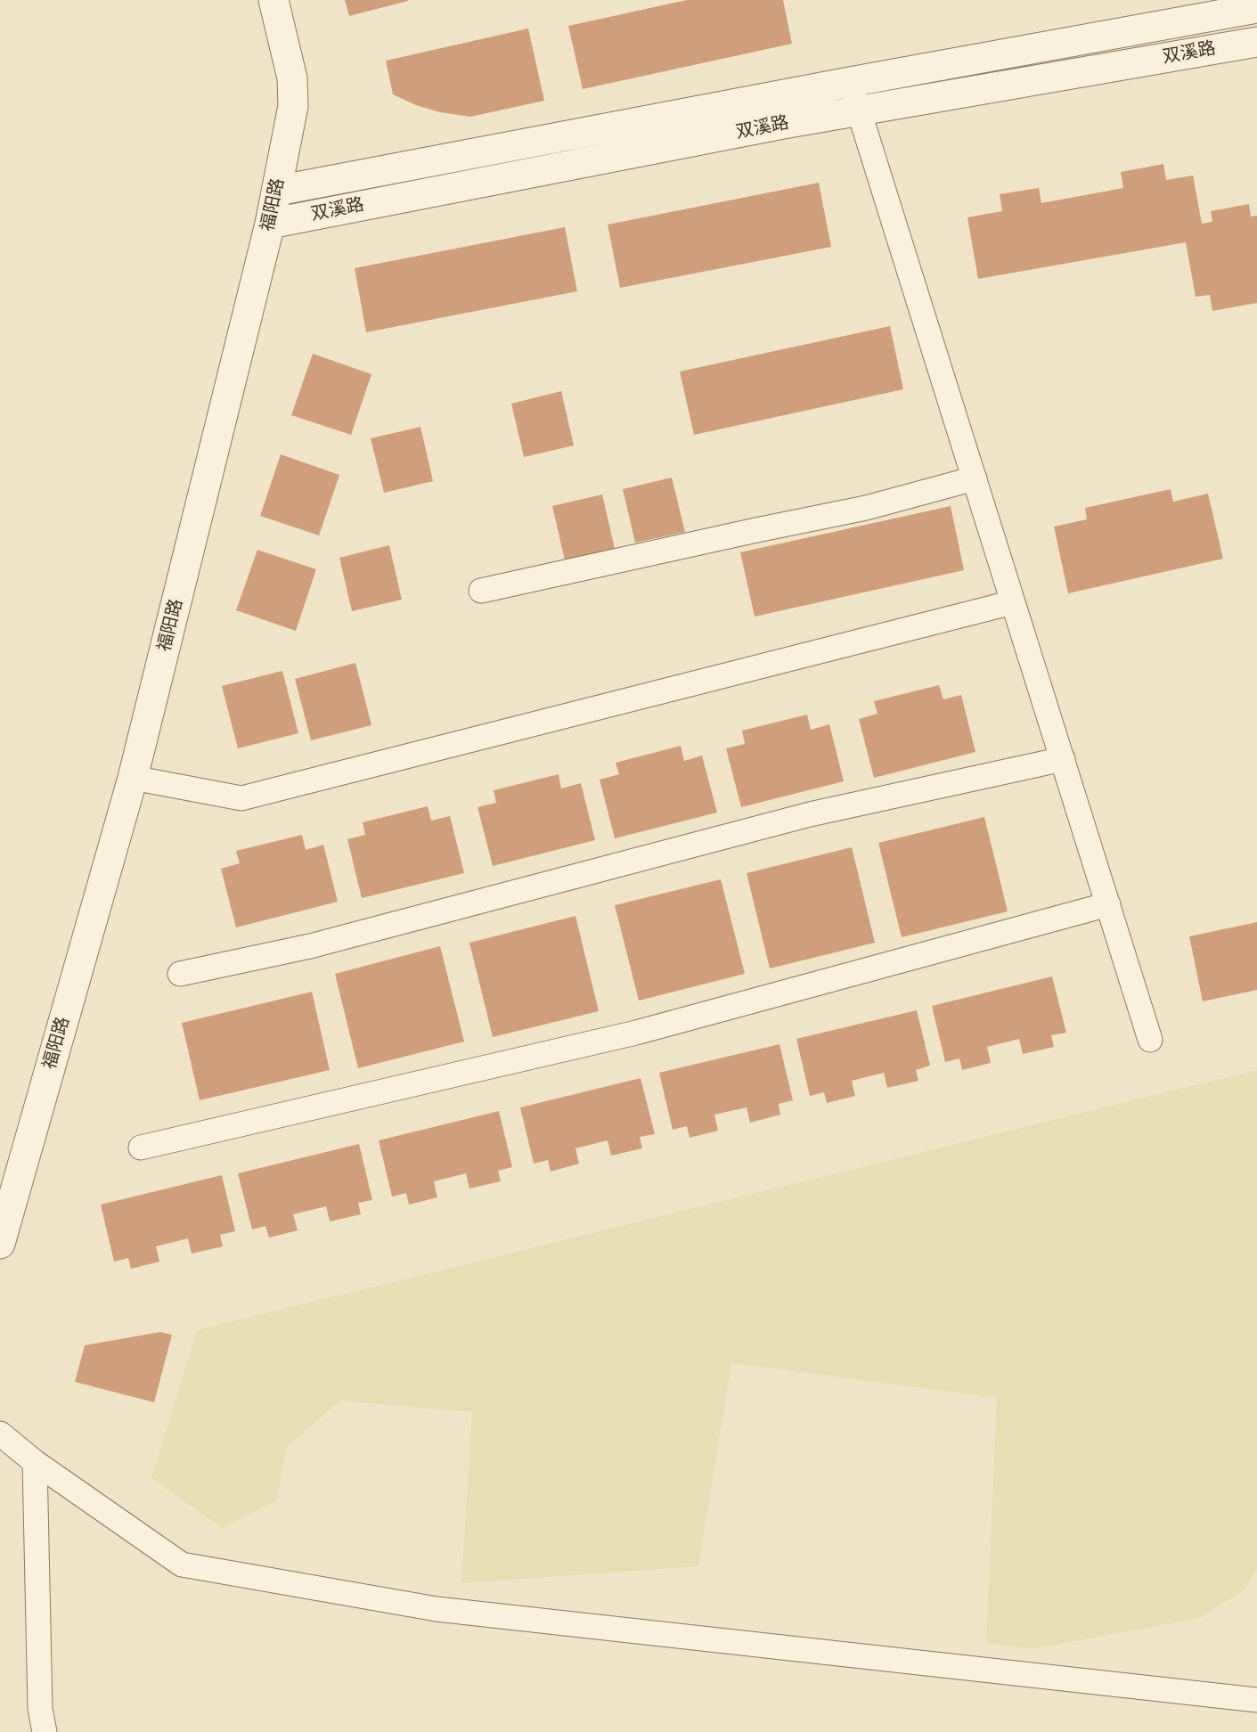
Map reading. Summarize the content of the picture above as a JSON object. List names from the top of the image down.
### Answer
{
  "streets": {
    "street": ["双溪路", "福阳路"]
  },
  "crossings": [
    ["双溪路", "福阳路"]
  ]
}
